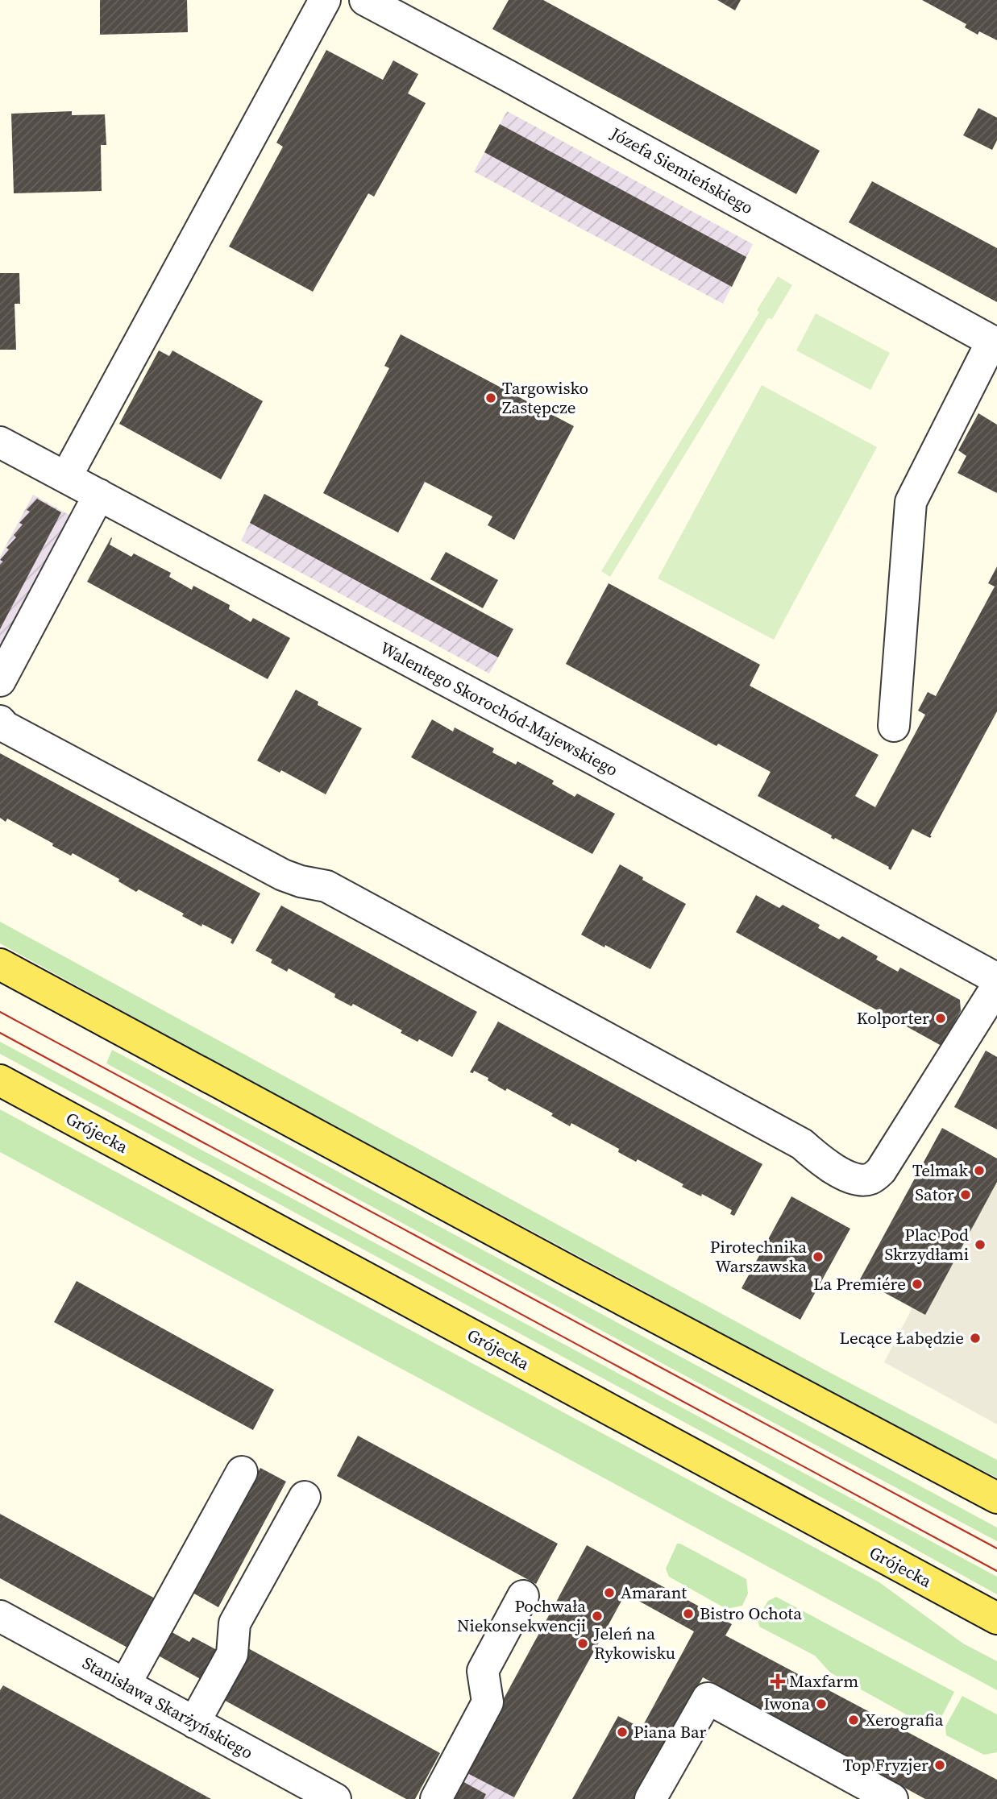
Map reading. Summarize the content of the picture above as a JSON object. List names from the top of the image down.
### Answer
{
  "streets": {
    "main road": ["Grójecka"],
    "street": ["Józefa Siemieńskiego", "Walentego Skorochód-Majewskiego", "Stanisława Skarżyńskiego"]
  },
  "places": {
    "other": [
      "Targowisko Zastępcze",
      "Kolporter",
      "Telmak",
      "Sator",
      "Plac Pod Skrzydłami",
      "Pirotechnika Warszawska",
      "La Premiére",
      "Lecące Łabędzie",
      "Amarant",
      "Bistro Ochota",
      "Pochwała Niekonsekwencji",
      "Jeleń na Rykowisku",
      "Iwona",
      "Xerografia",
      "Piana Bar",
      "Top Fryzjer"
    ],
    "health": ["Maxfarm"]
  }
}
